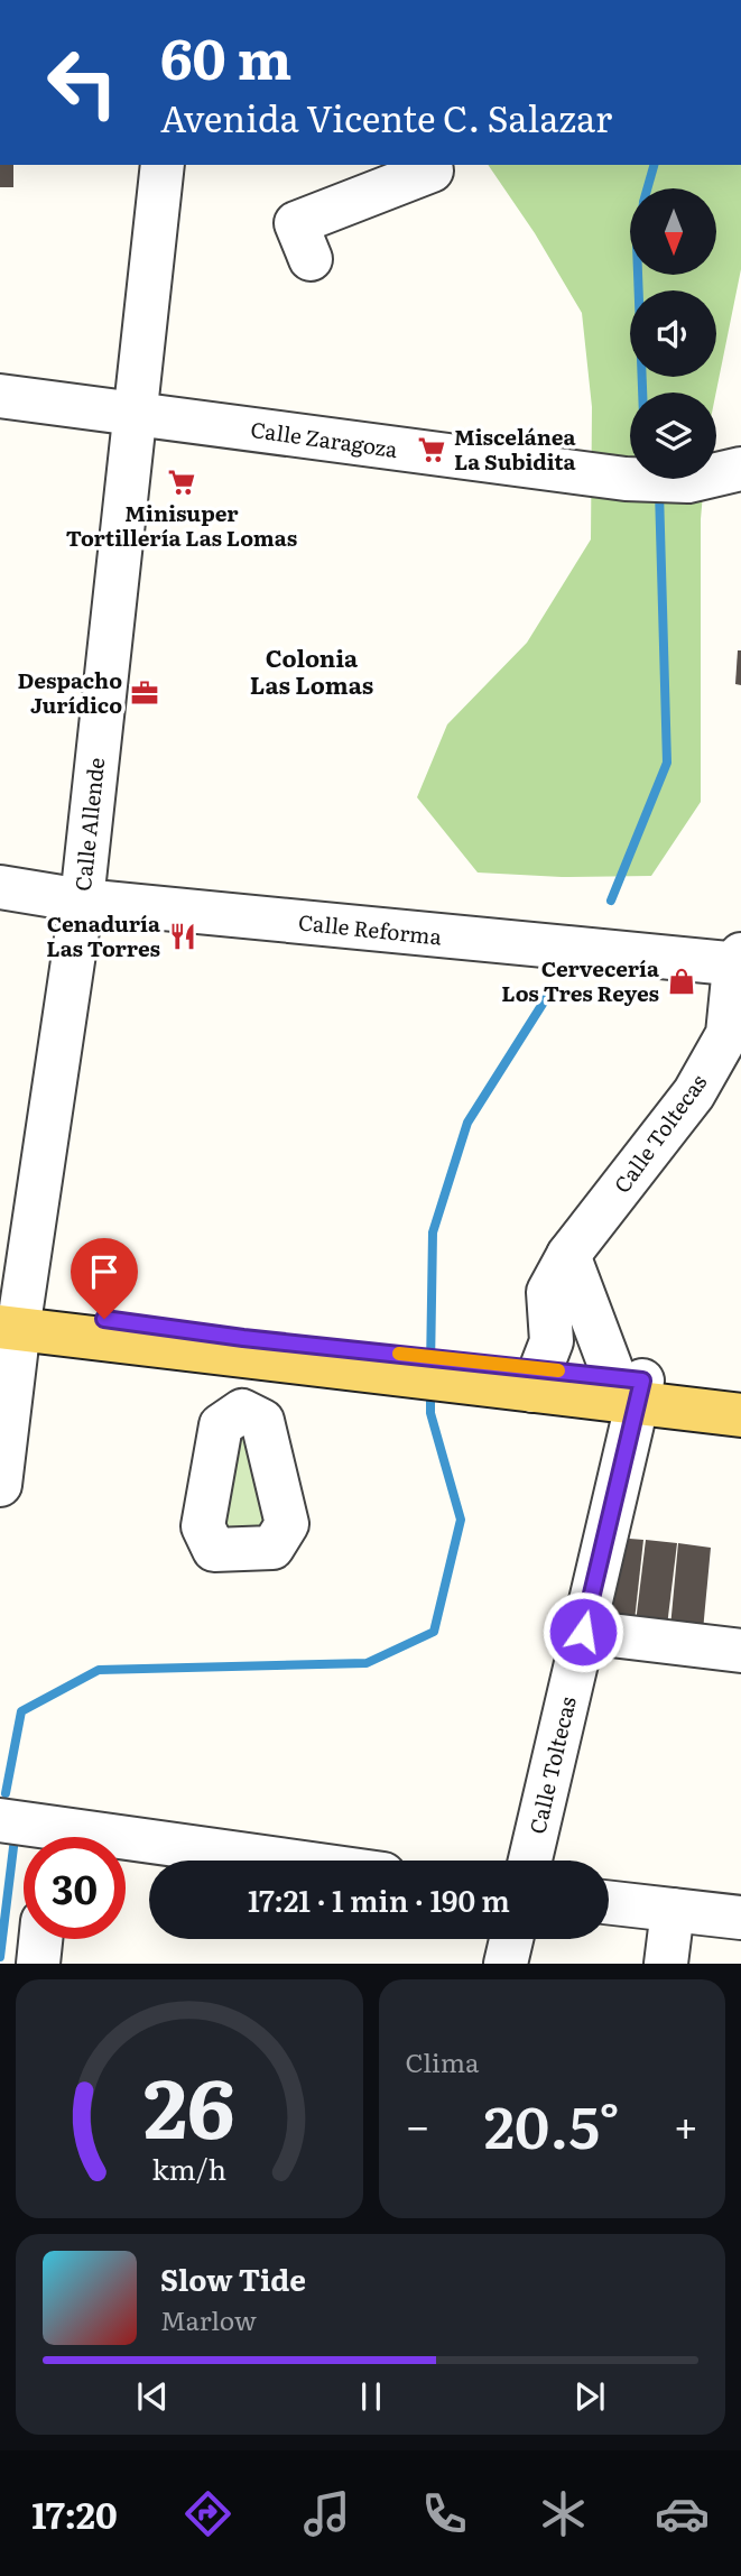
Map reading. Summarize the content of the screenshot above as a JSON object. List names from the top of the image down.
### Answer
{
  "streets": {
    "street": [
      "Calle Zaragoza",
      "Calle Allende",
      "Calle Reforma",
      "Calle Toltecas"
    ]
  },
  "crossings": [
    ["Calle Zaragoza", "Calle Allende"],
    ["Calle Allende", "Calle Reforma"],
    ["Calle Reforma", "Calle Toltecas"]
  ],
  "districts": ["Colonia Las Lomas"],
  "places": {
    "supermarket": ["Miscelánea La Subidita", "Minisuper Tortillería Las Lomas"],
    "office": ["Despacho Jurídico"],
    "restaurant": ["Cenaduría Las Torres"],
    "shop": ["Cervecería Los Tres Reyes"]
  },
  "north": "bottom",
  "page": {
    "turn": ["60 m", "Avenida Vicente C. Salazar"],
    "limit": "30",
    "trip": "17:21 · 1 min · 190 m",
    "tile": "Clima",
    "heat": ["−", "20.5°", "+"],
    "song": ["Slow Tide", "Marlow"],
    "tabs": "17:20",
    "gauge": ["26", "km/h"]
  }
}
